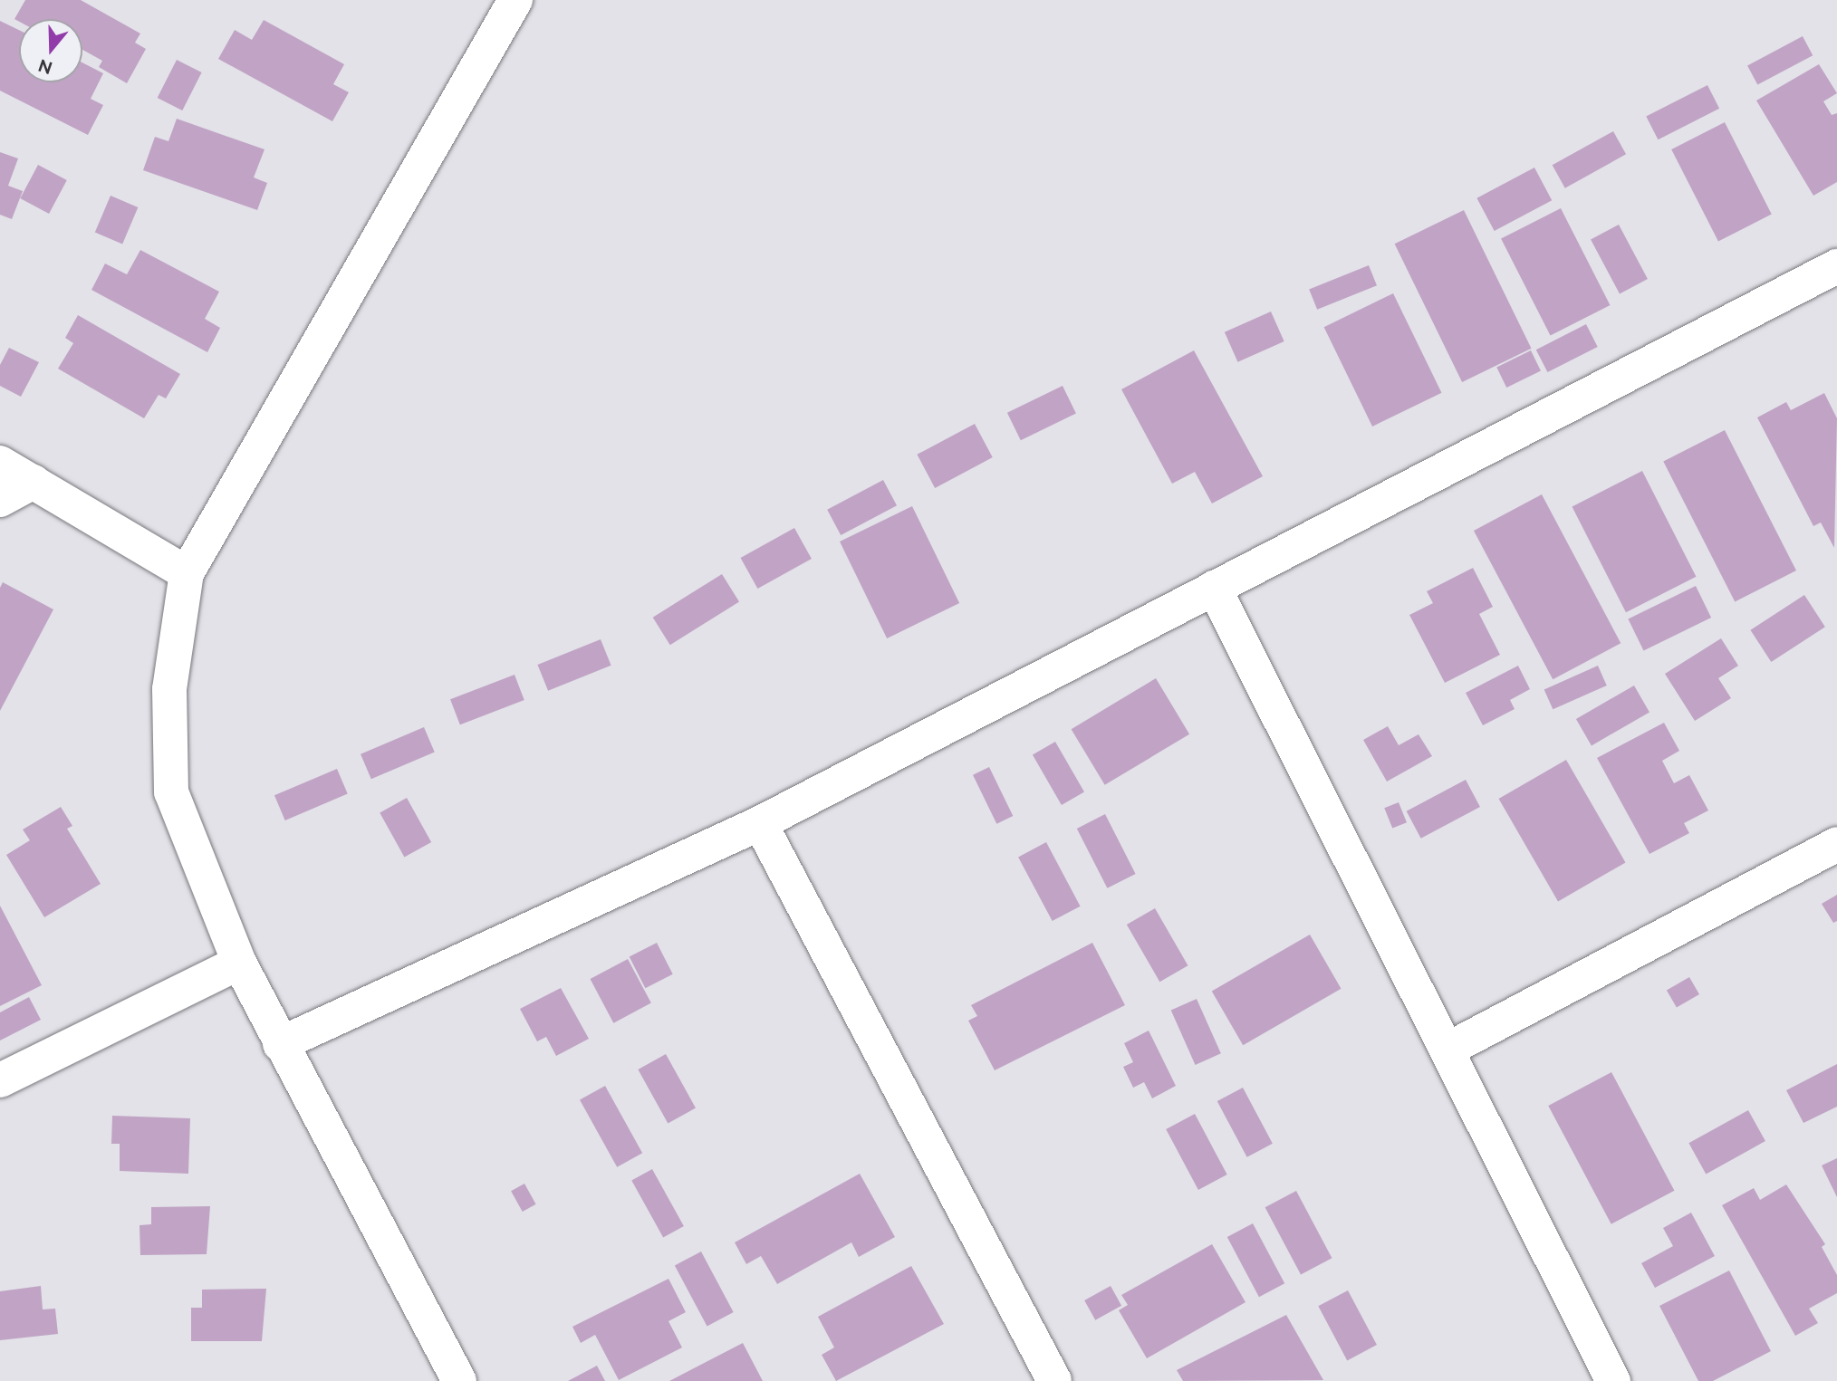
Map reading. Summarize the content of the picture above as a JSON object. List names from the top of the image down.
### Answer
{
  "north": "bottom"
}
